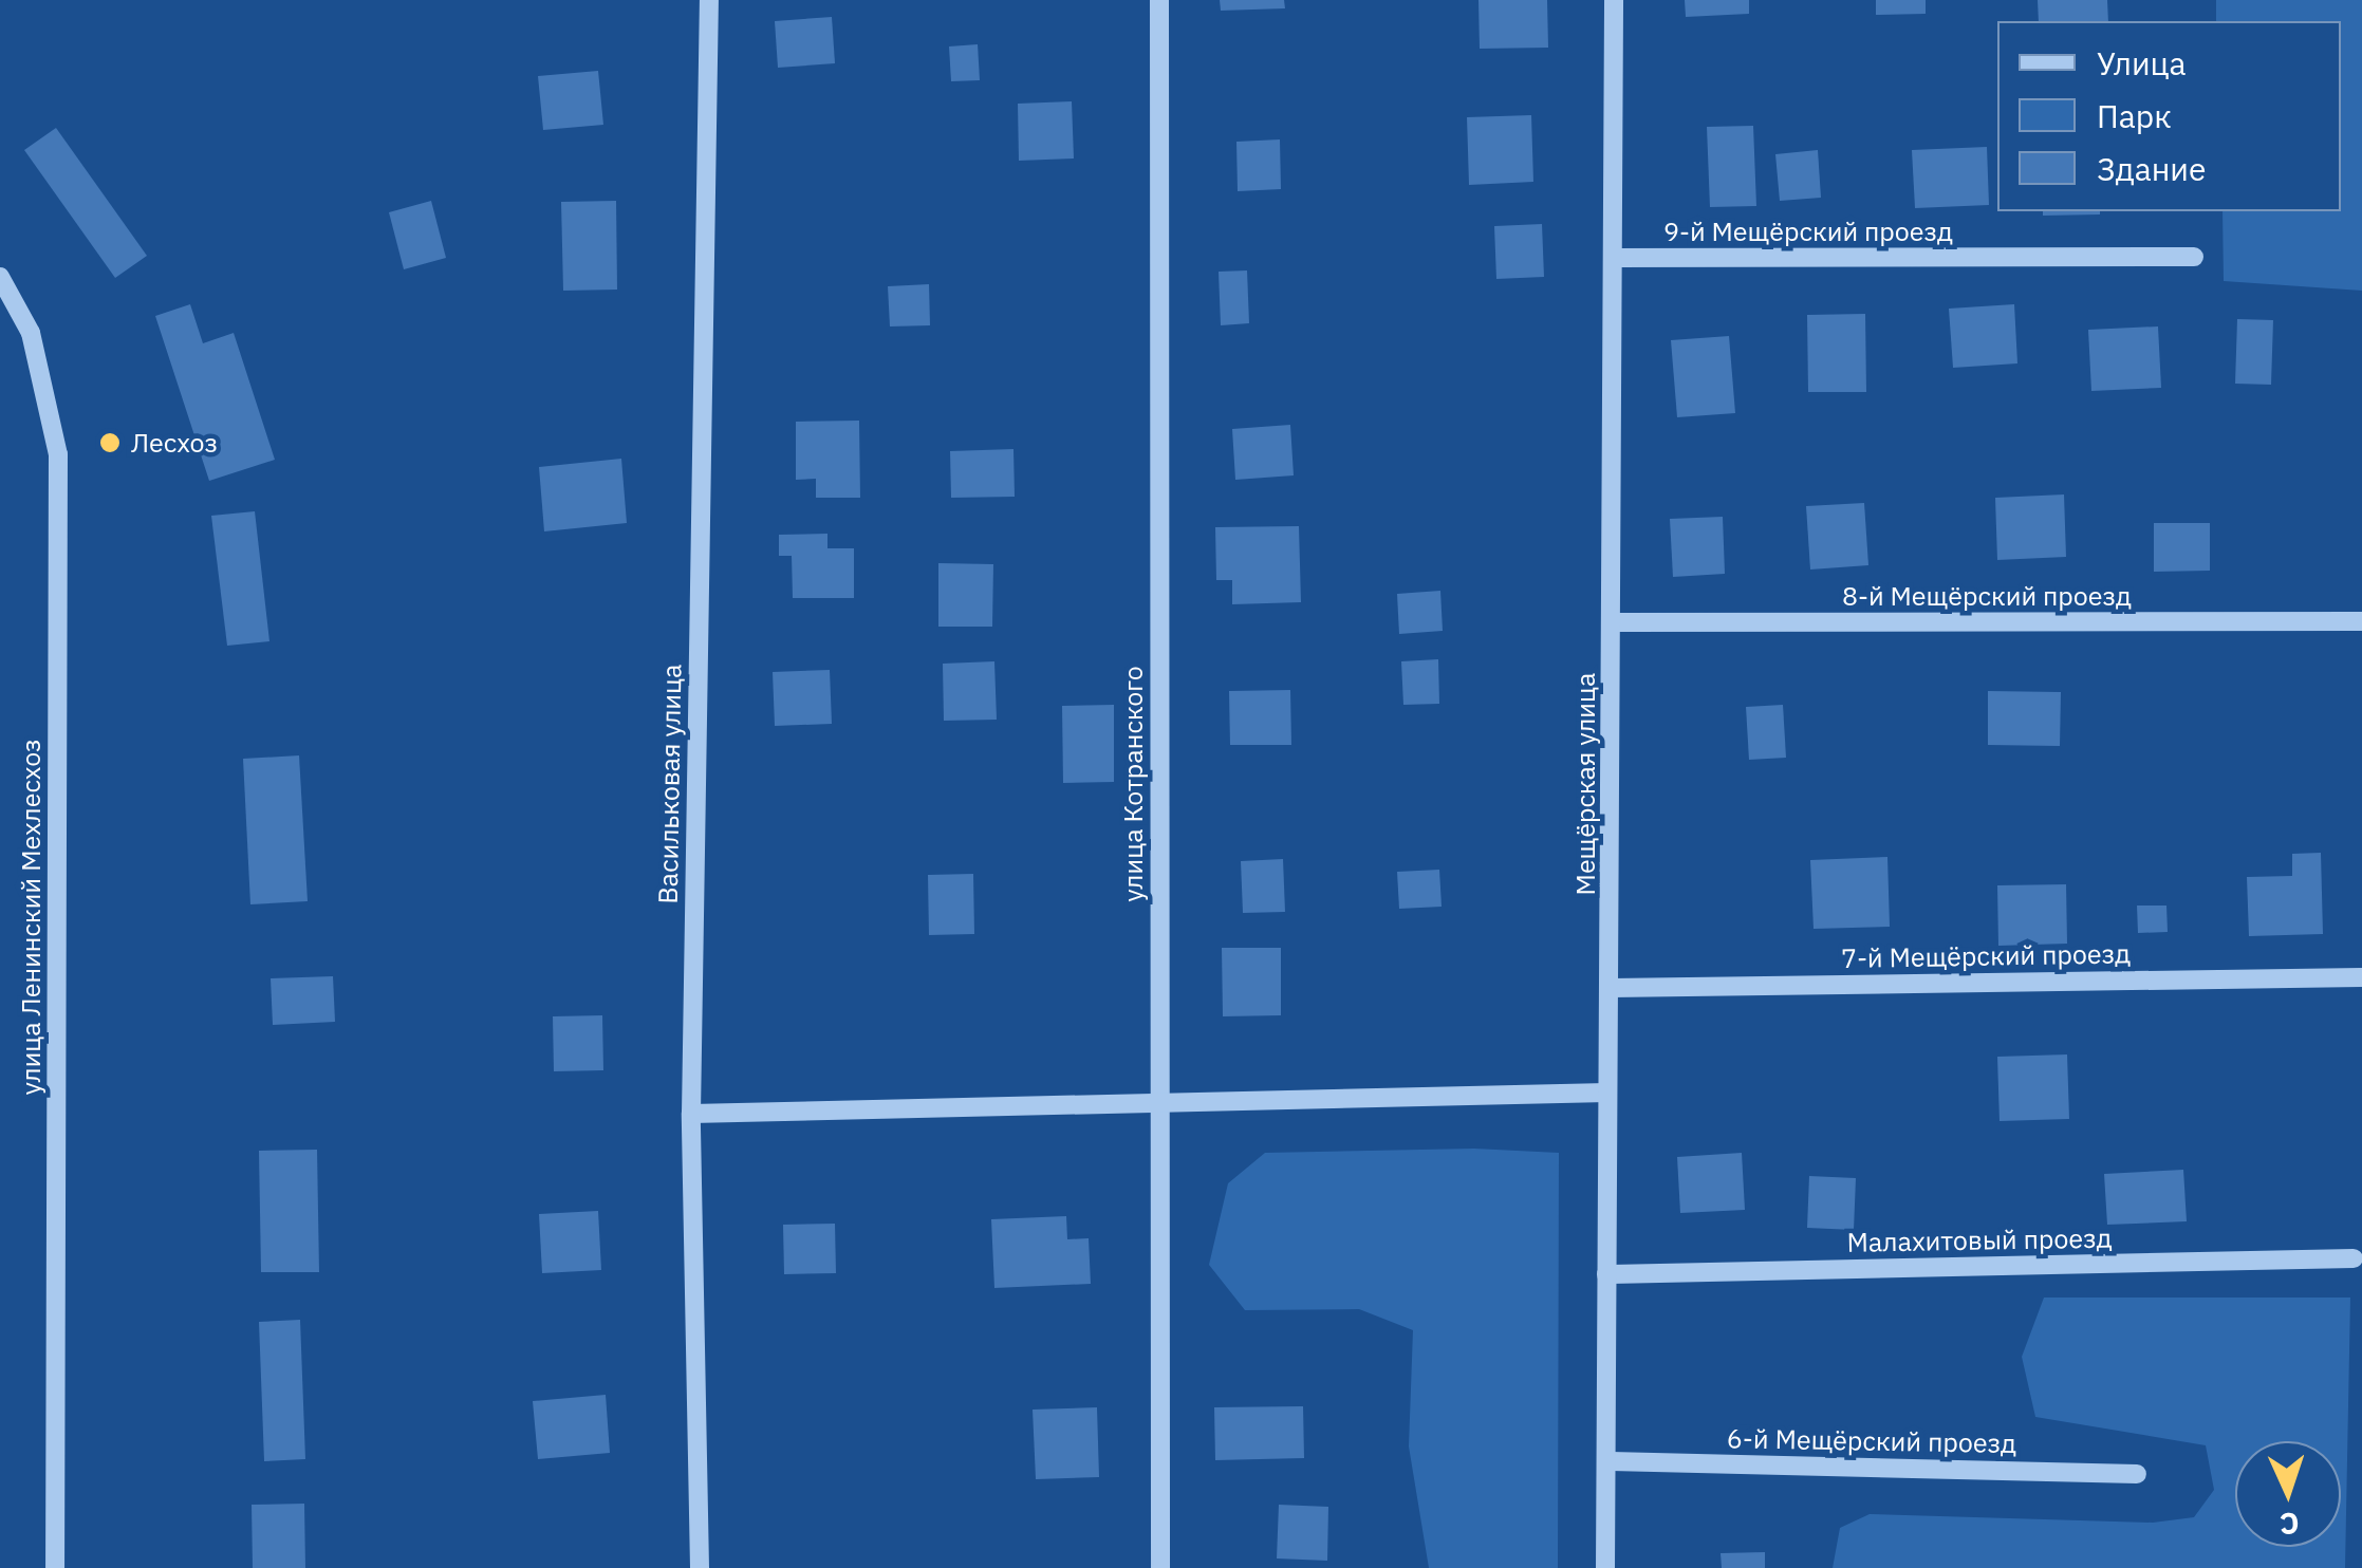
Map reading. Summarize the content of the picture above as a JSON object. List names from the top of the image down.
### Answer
{
  "streets": {
    "street": [
      "9-й Мещёрский проезд",
      "8-й Мещёрский проезд",
      "Васильковая улица",
      "улица Котранского",
      "Мещёрская улица",
      "улица Ленинский Мехлесхоз",
      "7-й Мещёрский проезд",
      "Малахитовый проезд",
      "6-й Мещёрский проезд"
    ]
  },
  "crossings": [
    ["9-й Мещёрский проезд", "Мещёрская улица"],
    ["8-й Мещёрский проезд", "Мещёрская улица"],
    ["Мещёрская улица", "7-й Мещёрский проезд"],
    ["Мещёрская улица", "Малахитовый проезд"],
    ["Мещёрская улица", "6-й Мещёрский проезд"]
  ],
  "places": ["Лесхоз"],
  "legend": ["Улица", "Парк", "Здание"],
  "north": "bottom"
}
